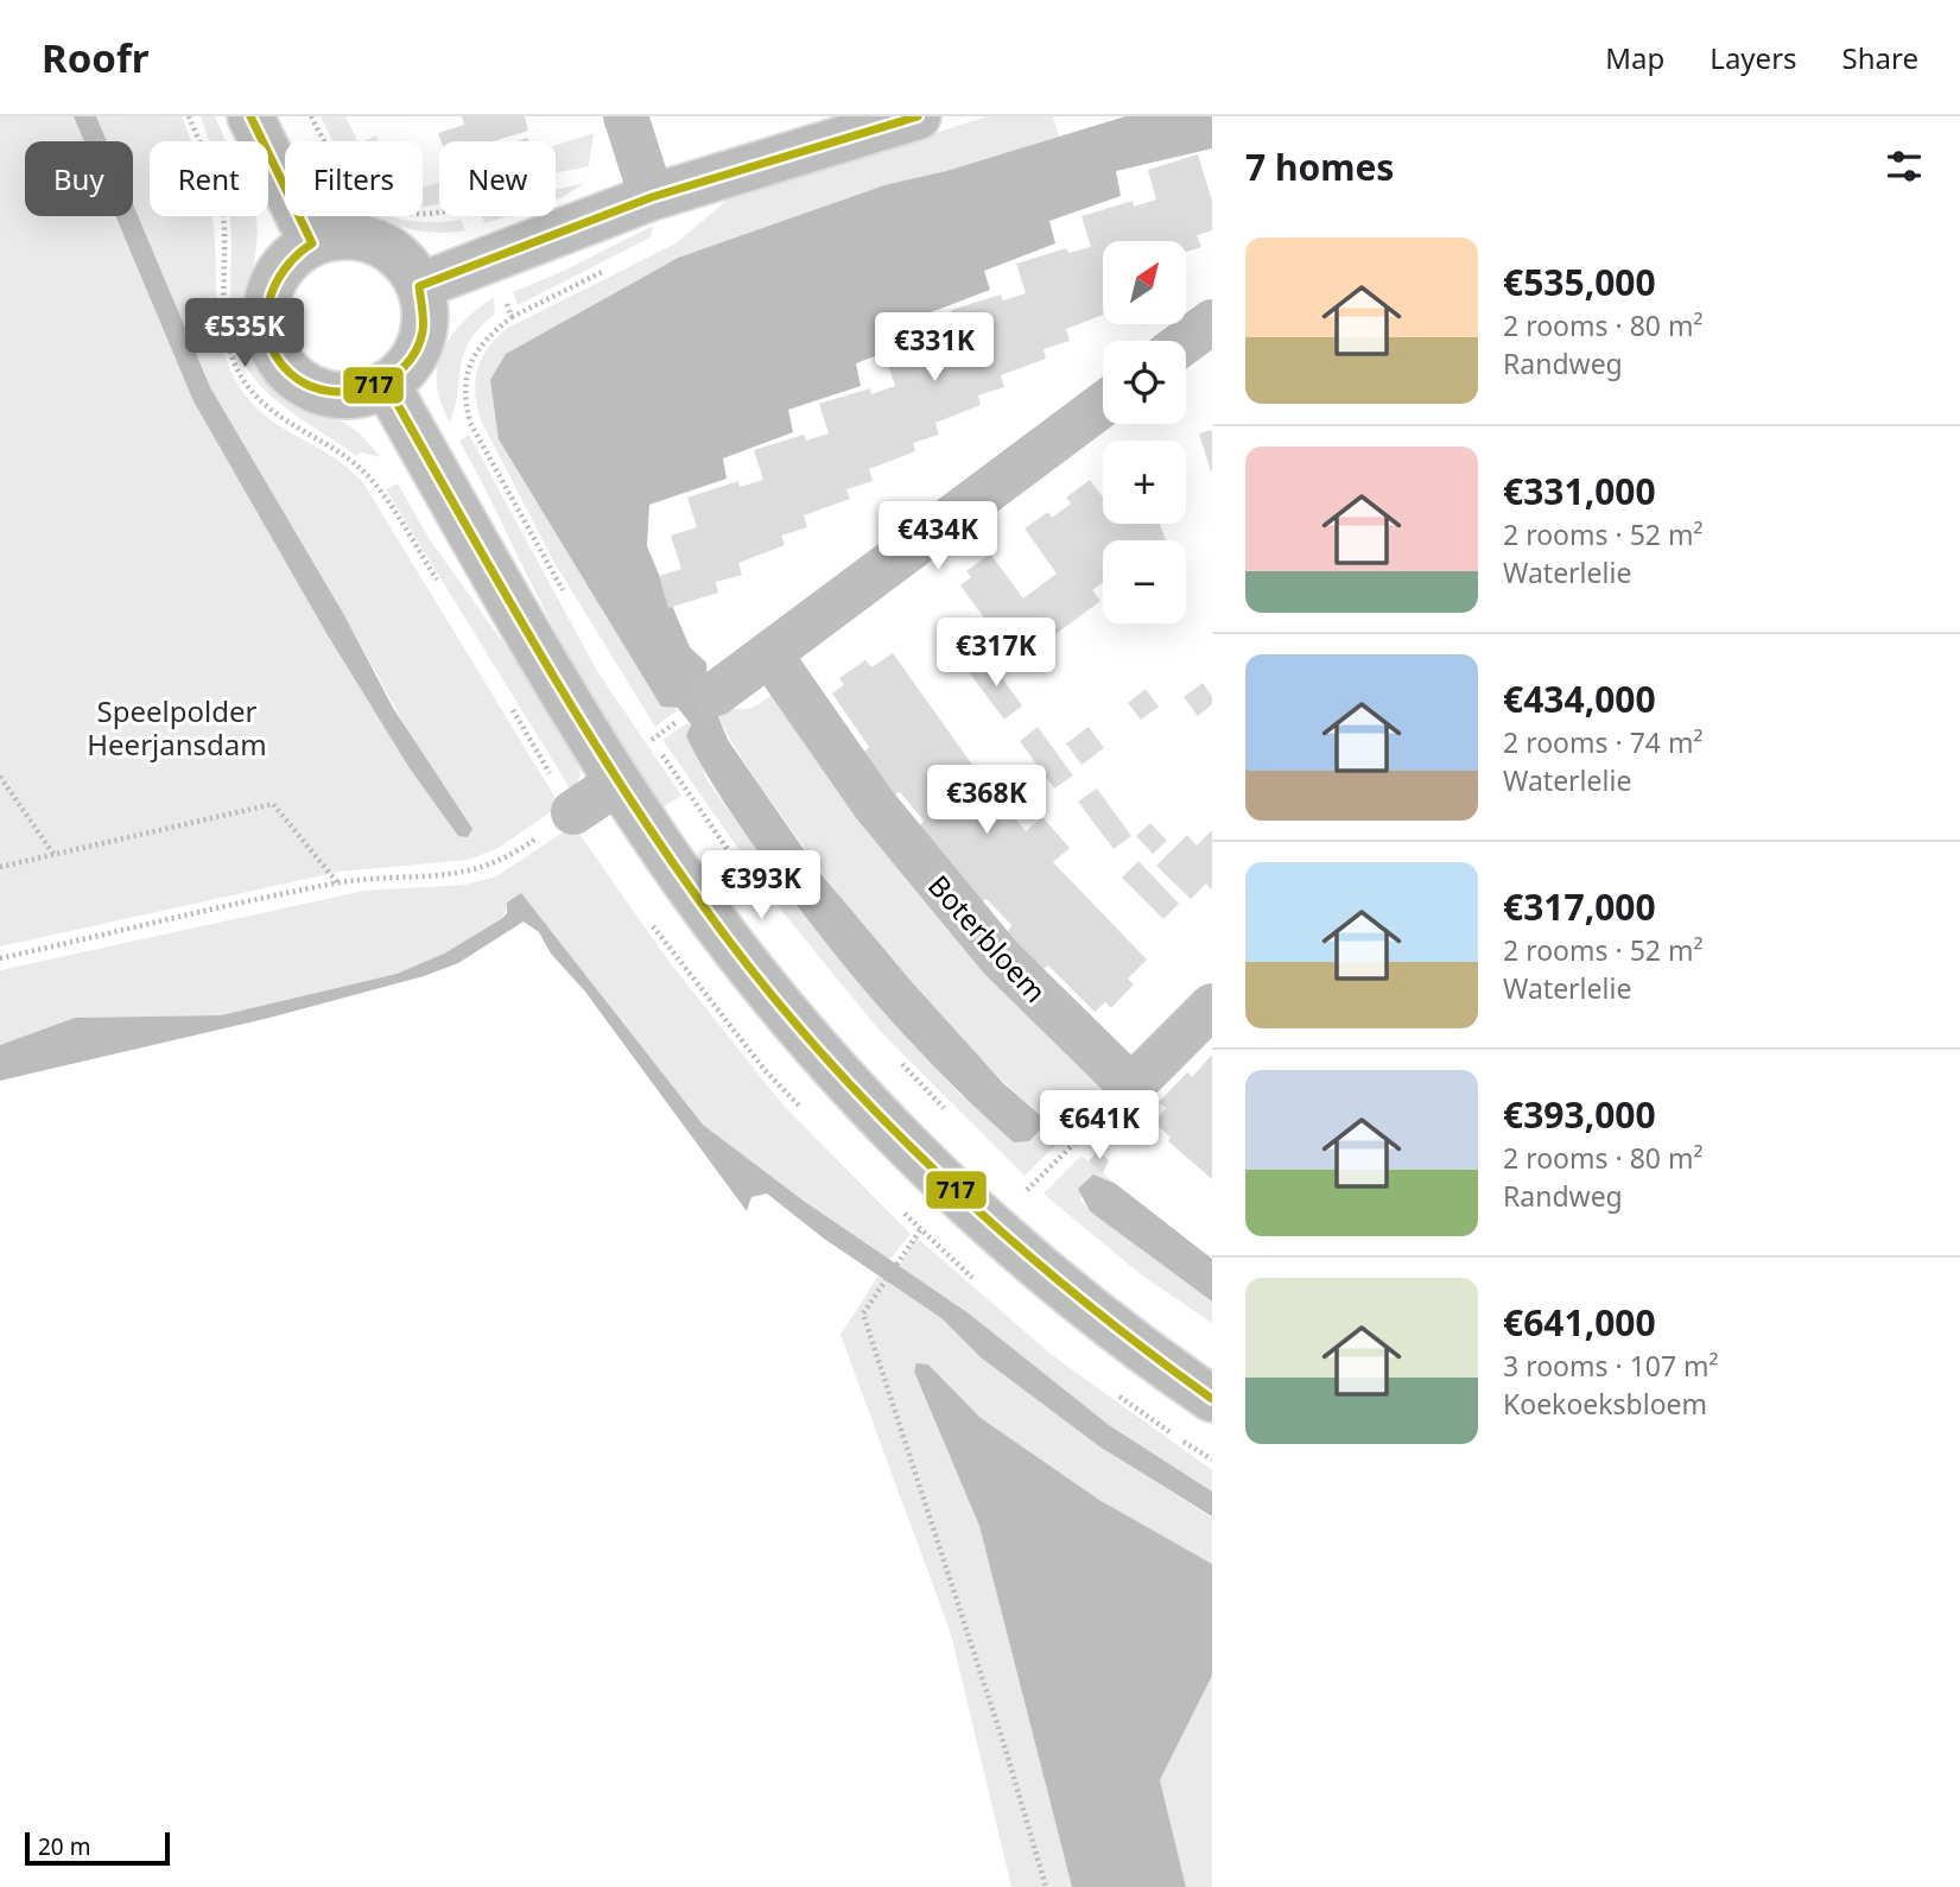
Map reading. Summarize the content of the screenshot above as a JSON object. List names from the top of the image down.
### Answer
{
  "streets": {
    "street": ["Boterbloem"]
  },
  "parks": ["Speelpolder Heerjansdam"],
  "lines": ["transit line 717"],
  "scale_bar": "20 m",
  "north": "top right",
  "page": {
    "header": "Roofr",
    "nav": ["Map", "Layers", "Share"],
    "heading": "7 homes",
    "chip": [
      "Buy",
      "Rent",
      "Filters",
      "New"
    ],
    "list": [
      {
        "name": "€535,000",
        "note": "2 rooms · 80 m² · Randweg"
      },
      {
        "name": "€331,000",
        "note": "2 rooms · 52 m² · Waterlelie"
      },
      {
        "name": "€434,000",
        "note": "2 rooms · 74 m² · Waterlelie"
      },
      {
        "name": "€317,000",
        "note": "2 rooms · 52 m² · Waterlelie"
      },
      {
        "name": "€393,000",
        "note": "2 rooms · 80 m² · Randweg"
      },
      {
        "name": "€641,000",
        "note": "3 rooms · 107 m² · Koekoeksbloem"
      }
    ],
    "map_buttons": ["+", "−"],
    "price": [
      "€535K",
      "€331K",
      "€434K",
      "€317K",
      "€368K",
      "€393K",
      "€641K"
    ],
    "scale": "20 m"
  }
}
